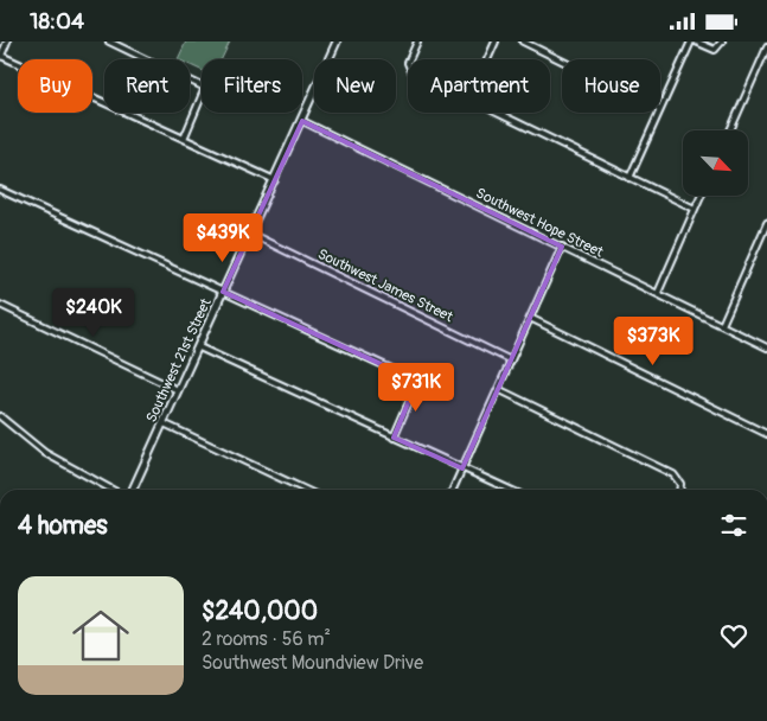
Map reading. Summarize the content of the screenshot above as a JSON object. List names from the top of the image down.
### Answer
{
  "streets": {
    "main road": ["Southwest 21st Street"],
    "street": ["Southwest Hope Street", "Southwest James Street"]
  },
  "crossings": [
    ["Southwest Hope Street", "Southwest 21st Street"],
    ["Southwest James Street", "Southwest 21st Street"]
  ],
  "north": "bottom right",
  "page": {
    "status": "18:04",
    "chip": [
      "Buy",
      "Rent",
      "Filters",
      "New",
      "Apartment",
      "House"
    ],
    "price": [
      "$439K",
      "$240K",
      "$373K",
      "$731K"
    ],
    "heading": "4 homes",
    "list": [
      {
        "name": "$240,000",
        "note": "2 rooms · 56 m² · Southwest Moundview Drive"
      }
    ]
  }
}
